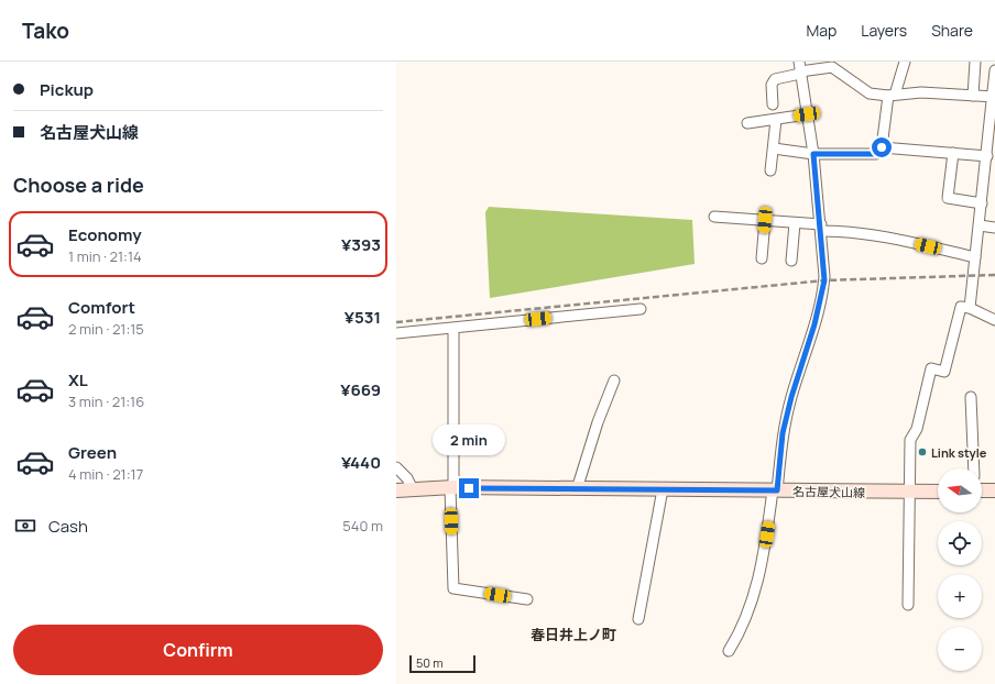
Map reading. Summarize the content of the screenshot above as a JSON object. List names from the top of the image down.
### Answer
{
  "streets": {
    "main road": ["名古屋犬山線"]
  },
  "districts": ["春日井上ノ町"],
  "places": ["Link style"],
  "scale_bar": "50 m",
  "north": "left",
  "page": {
    "header": "Tako",
    "nav": ["Map", "Layers", "Share"],
    "banner": ["Pickup", "名古屋犬山線"],
    "heading": "Choose a ride",
    "list": [
      {
        "name": "Economy",
        "note": "1 min · 21:14",
        "value": "¥393"
      },
      {
        "name": "Comfort",
        "note": "2 min · 21:15",
        "value": "¥531"
      },
      {
        "name": "XL",
        "note": "3 min · 21:16",
        "value": "¥669"
      },
      {
        "name": "Green",
        "note": "4 min · 21:17",
        "value": "¥440"
      }
    ],
    "bubble": "2 min",
    "map_buttons": ["+", "−"],
    "pay": ["Cash", "540 m"],
    "buttons": "Confirm",
    "scale": "50 m"
  }
}
